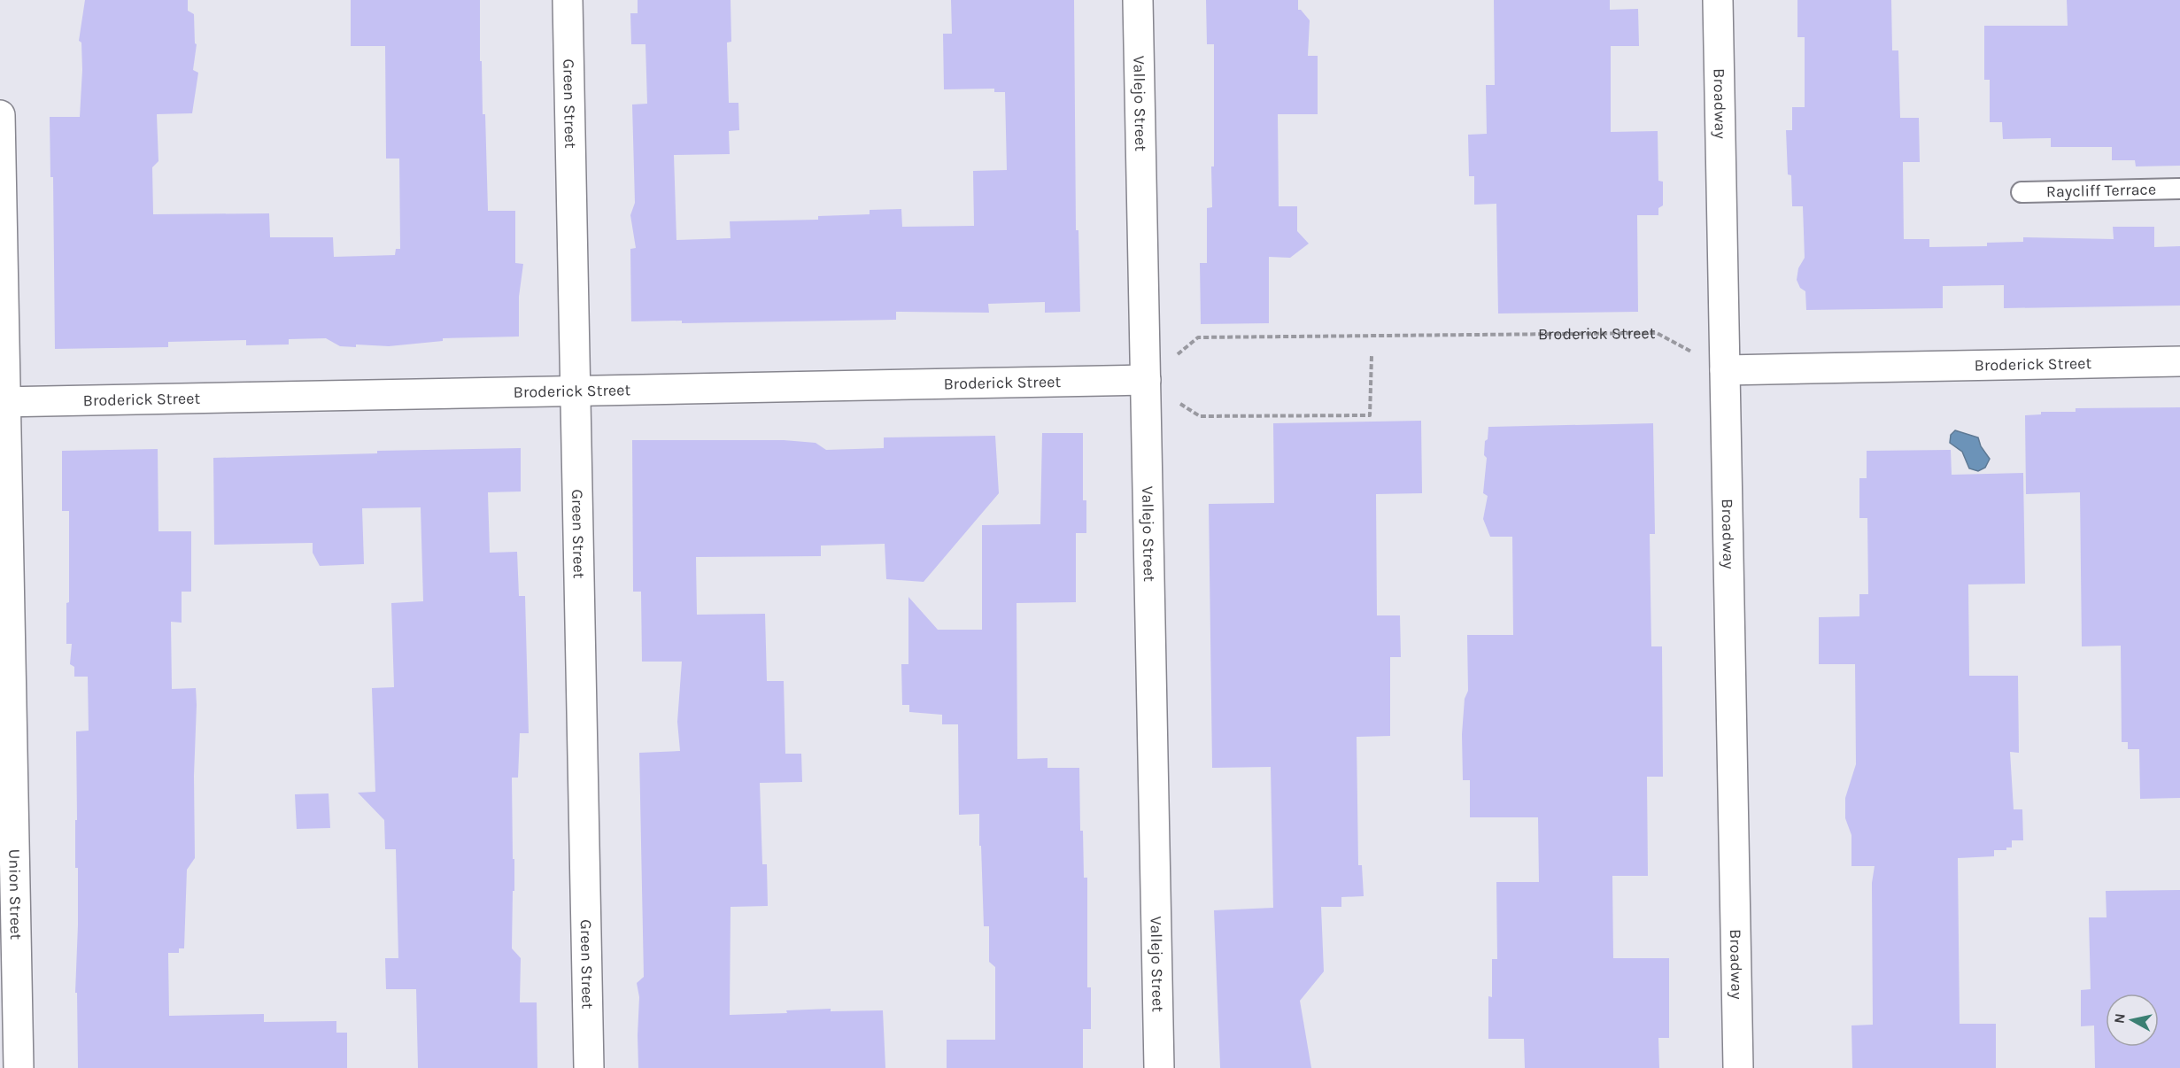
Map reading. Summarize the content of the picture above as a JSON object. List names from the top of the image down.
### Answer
{
  "streets": {
    "street": [
      "Green Street",
      "Vallejo Street",
      "Broadway",
      "Broderick Street",
      "Union Street"
    ],
    "lane": ["Raycliff Terrace"]
  },
  "crossings": [
    ["Green Street", "Broderick Street"],
    ["Vallejo Street", "Broderick Street"],
    ["Broadway", "Broderick Street"],
    ["Broderick Street", "Union Street"]
  ],
  "north": "left"
}
